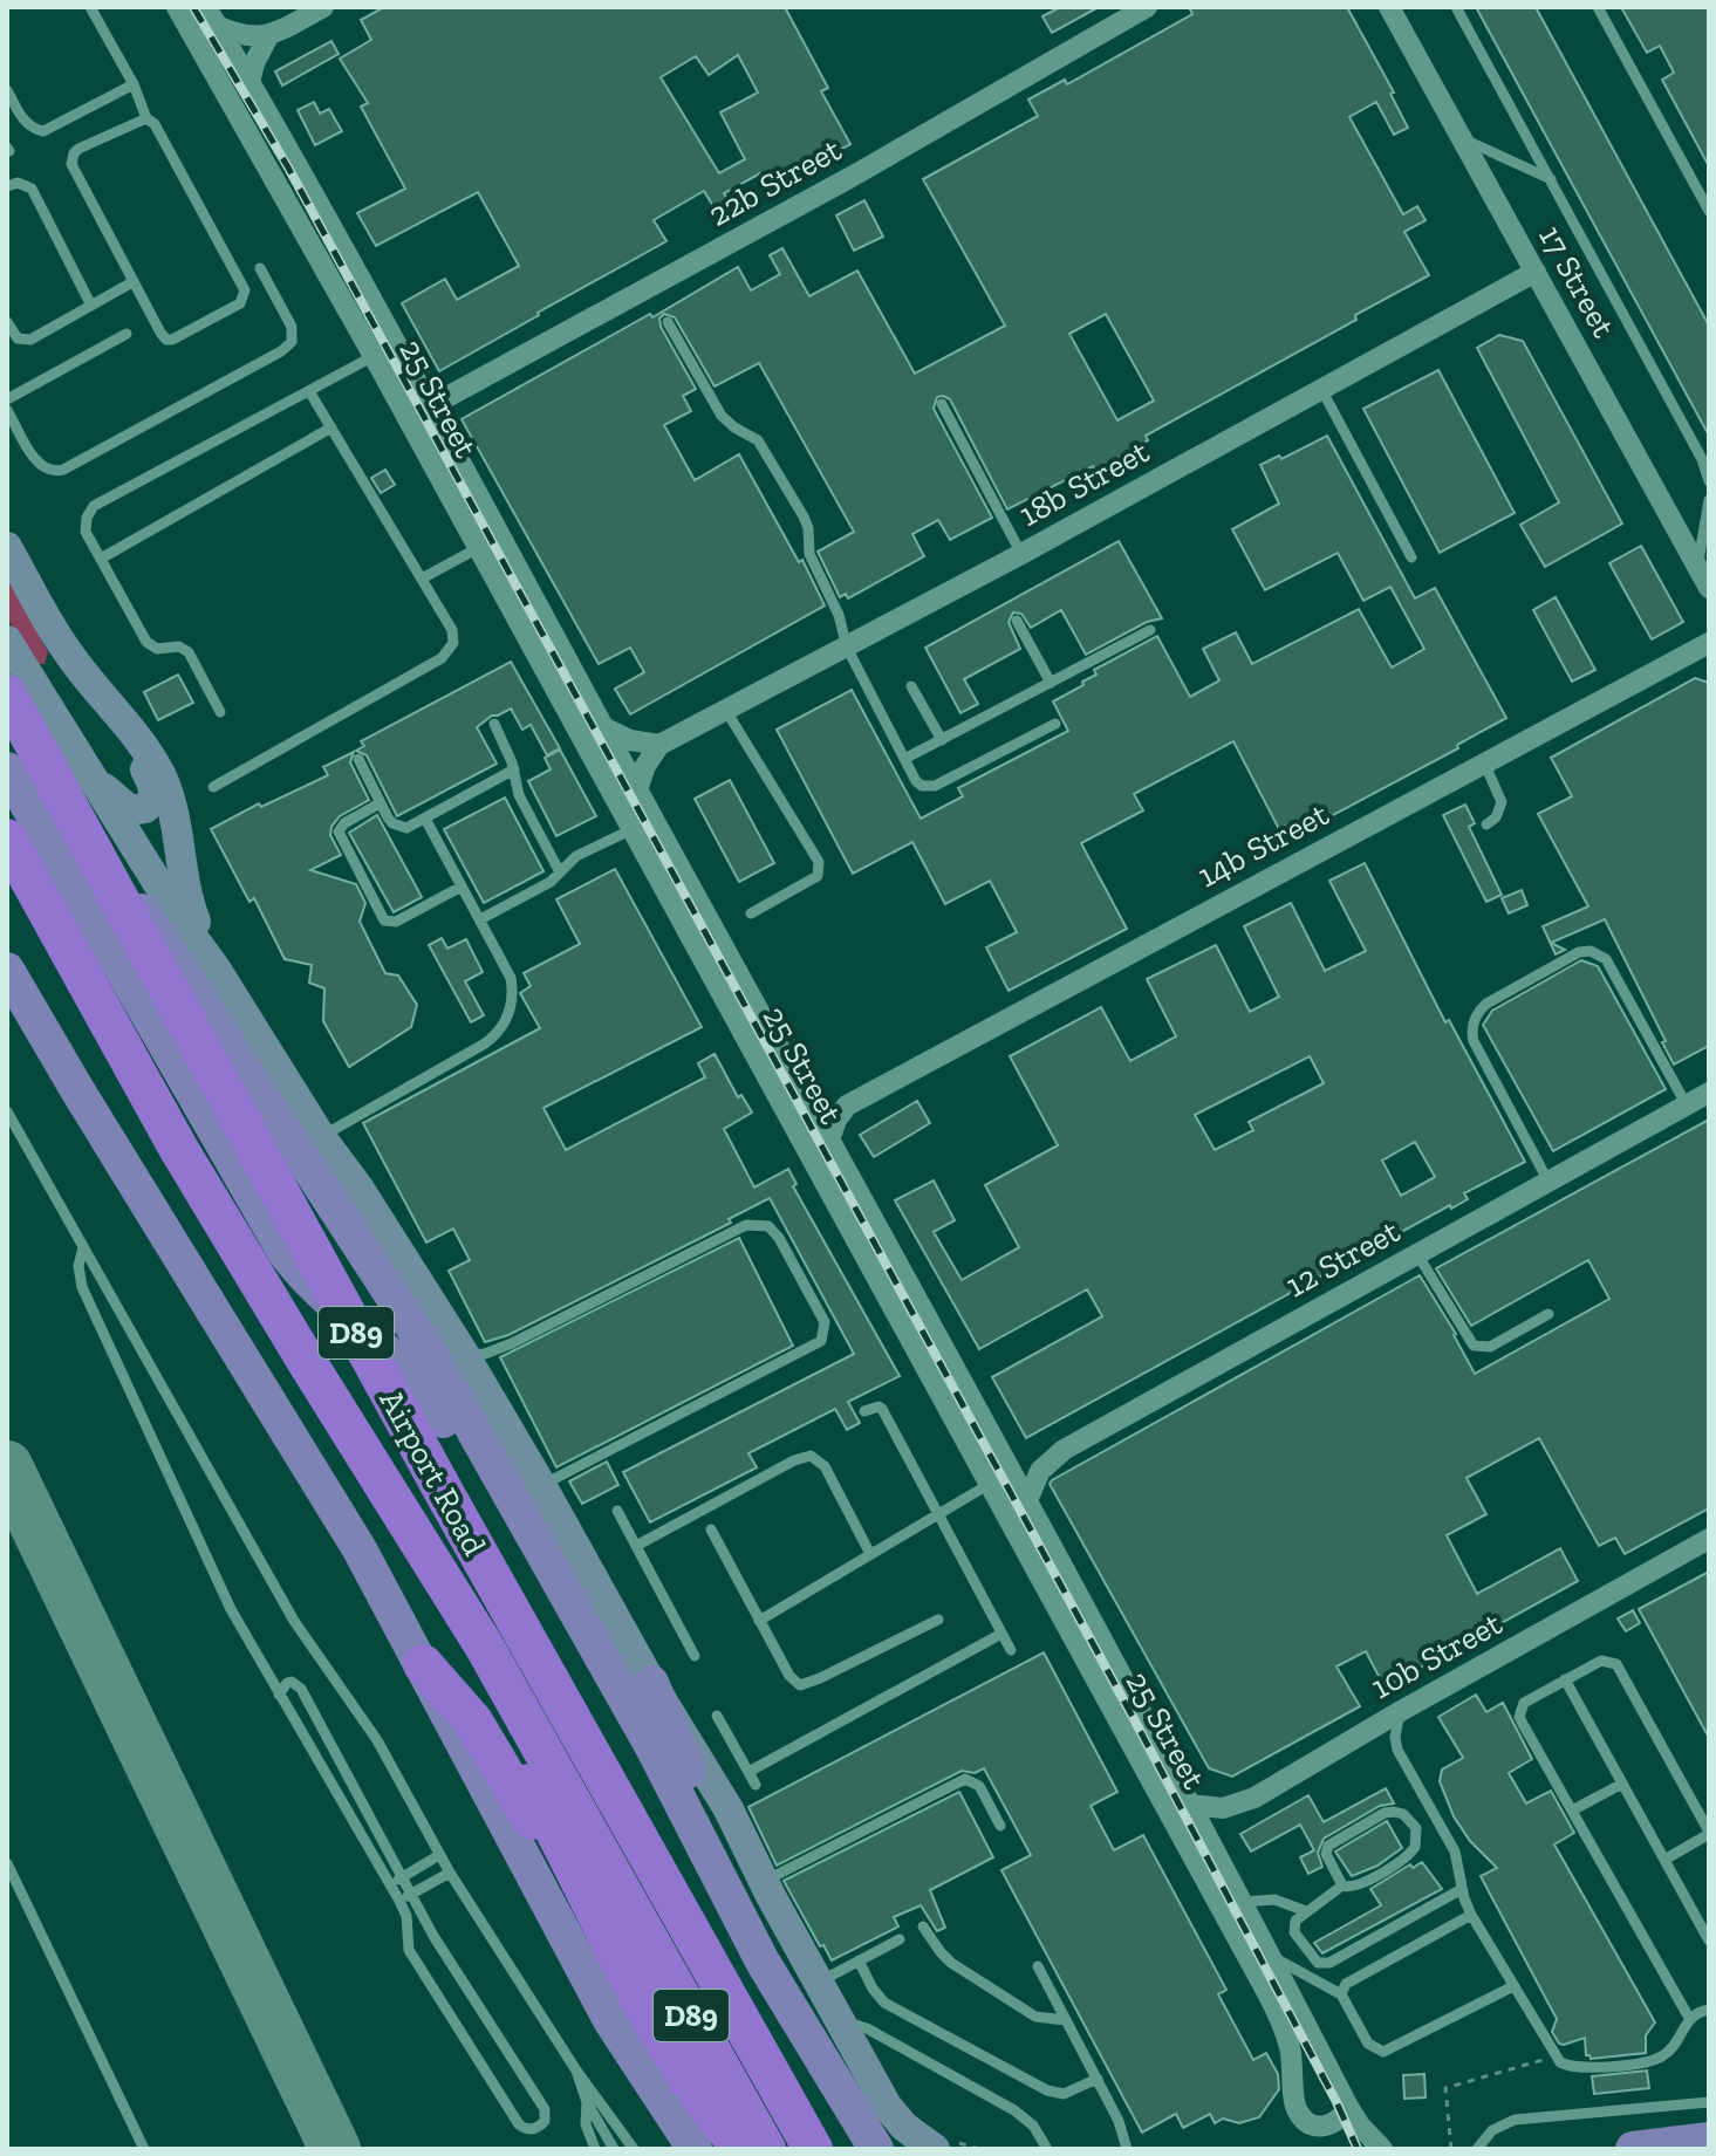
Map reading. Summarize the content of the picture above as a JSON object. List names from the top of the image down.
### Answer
{
  "streets": {
    "highway": ["D89", "Airport Road"],
    "street": [
      "22b Street",
      "17 Street",
      "25 Street",
      "18b Street",
      "14b Street",
      "12 Street",
      "10b Street"
    ]
  },
  "crossings": [
    ["22b Street", "25 Street"],
    ["17 Street", "18b Street"],
    ["25 Street", "12 Street"],
    ["25 Street", "10b Street"]
  ]
}
